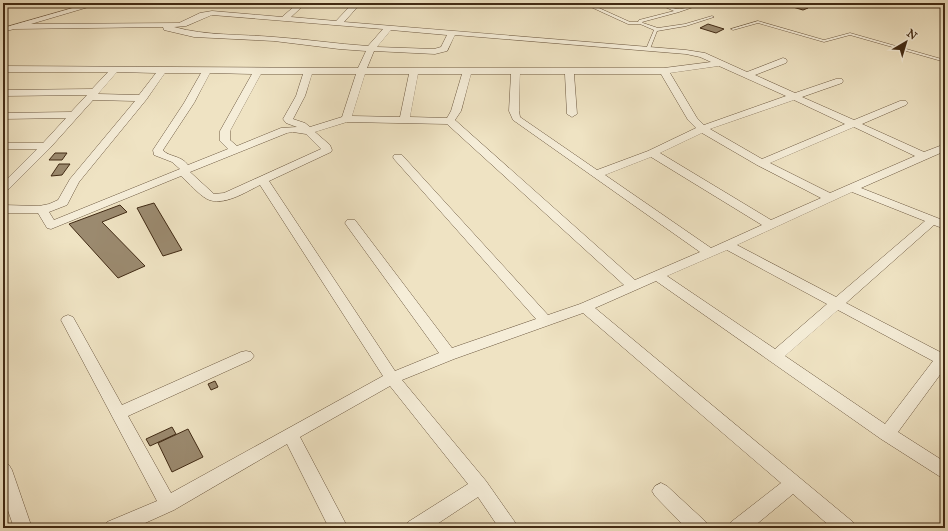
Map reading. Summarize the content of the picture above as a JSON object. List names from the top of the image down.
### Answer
{
  "north": "top right"
}
